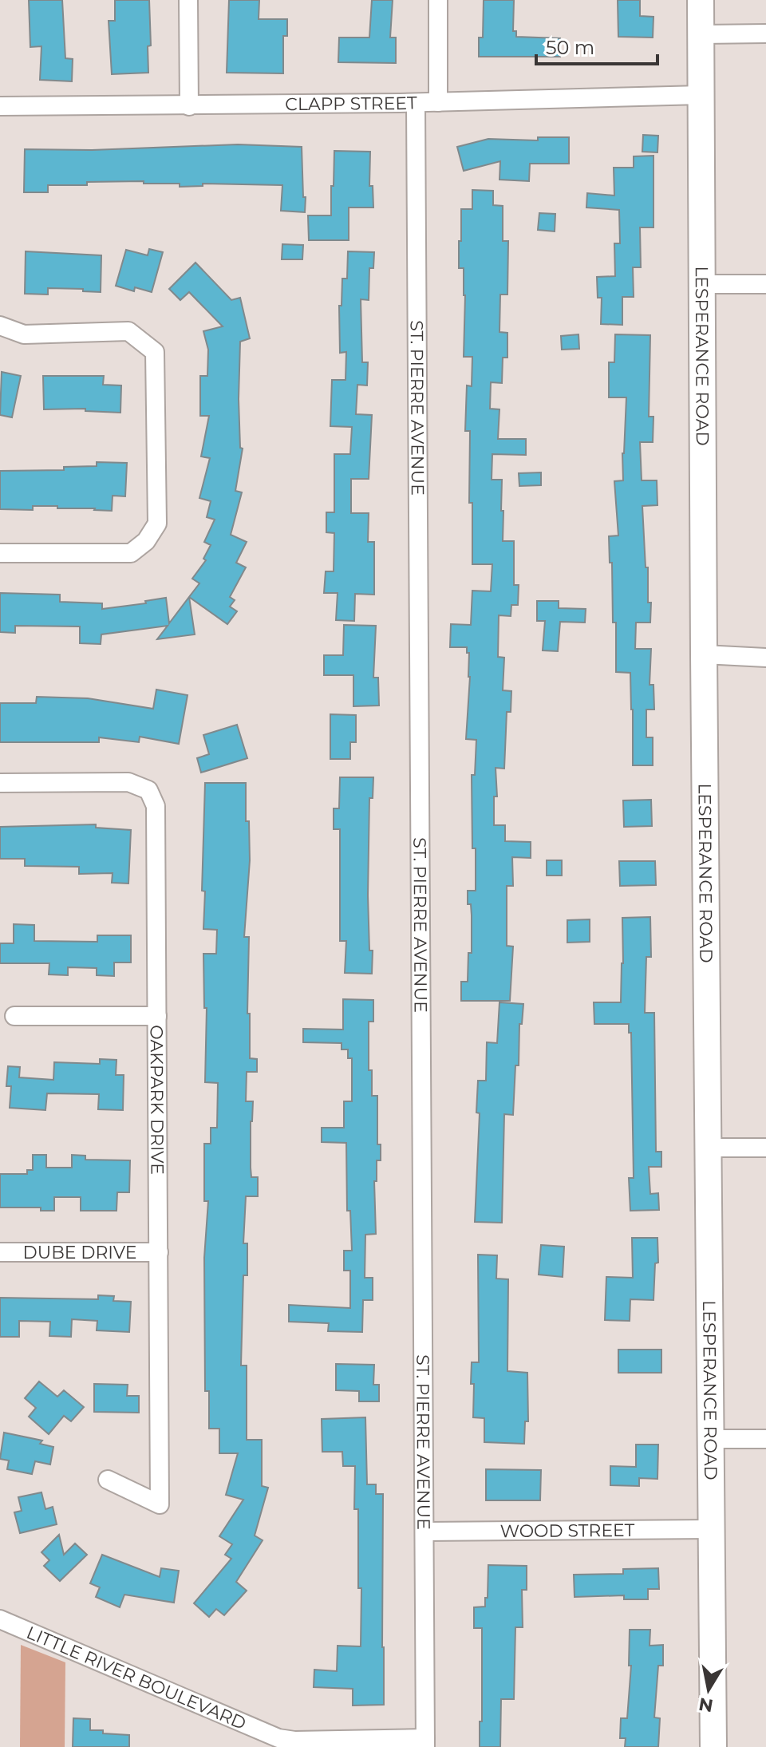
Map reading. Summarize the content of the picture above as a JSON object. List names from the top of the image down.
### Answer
{
  "streets": {
    "main road": ["LESPERANCE ROAD"],
    "street": [
      "CLAPP STREET",
      "ST. PIERRE AVENUE",
      "OAKPARK DRIVE",
      "DUBE DRIVE",
      "WOOD STREET",
      "LITTLE RIVER BOULEVARD"
    ]
  },
  "crossings": [
    ["CLAPP STREET", "LESPERANCE ROAD"],
    ["CLAPP STREET", "ST. PIERRE AVENUE"],
    ["LESPERANCE ROAD", "WOOD STREET"],
    ["ST. PIERRE AVENUE", "WOOD STREET"],
    ["ST. PIERRE AVENUE", "LITTLE RIVER BOULEVARD"],
    ["OAKPARK DRIVE", "DUBE DRIVE"]
  ],
  "scale_bar": "50 m",
  "north": "bottom"
}
